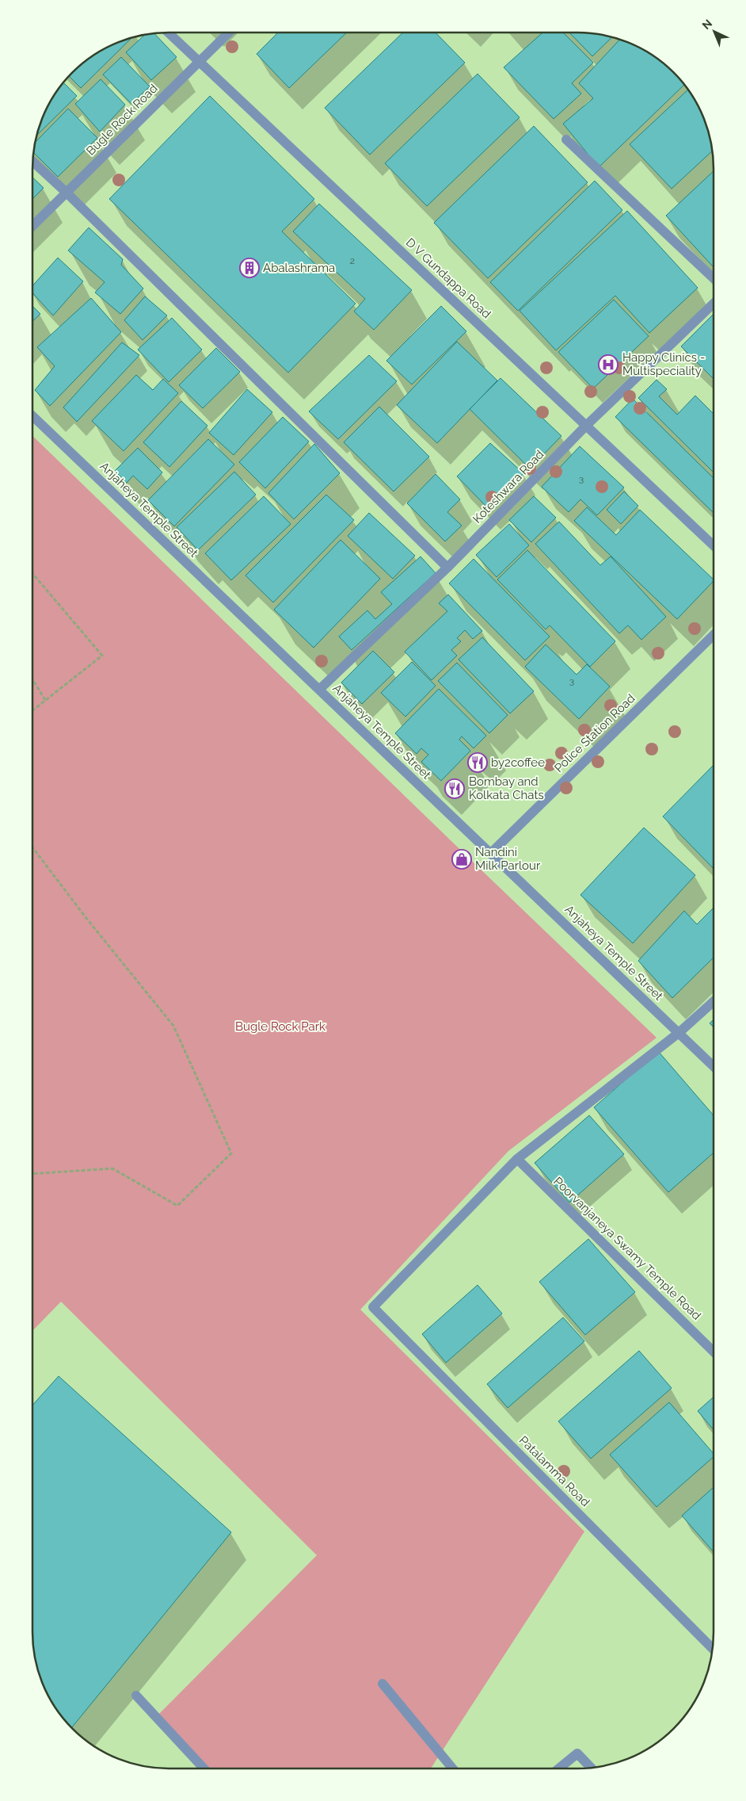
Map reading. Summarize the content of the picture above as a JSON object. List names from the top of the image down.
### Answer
{
  "streets": {
    "street": [
      "Bugle Rock Road",
      "D V Gundappa Road",
      "Koteshwara Road",
      "Anjaheya Temple Street",
      "Police Station Road",
      "Poorvanjaneya Swamy Temple Road",
      "Patalamma Road"
    ]
  },
  "crossings": [
    ["Bugle Rock Road", "D V Gundappa Road"],
    ["D V Gundappa Road", "Koteshwara Road"],
    ["Koteshwara Road", "Anjaheya Temple Street"],
    ["Anjaheya Temple Street", "Police Station Road"],
    ["Poorvanjaneya Swamy Temple Road", "Patalamma Road"]
  ],
  "parks": ["Bugle Rock Park"],
  "places": {
    "building": ["Abalashrama"],
    "hospital": ["Happy Clinics - Multispeciality"],
    "restaurant": ["by2coffee", "Bombay and Kolkata Chats"],
    "shop": ["Nandini Milk Parlour"]
  },
  "house_numbers": ["2", "3", "3"],
  "north": "top left"
}
